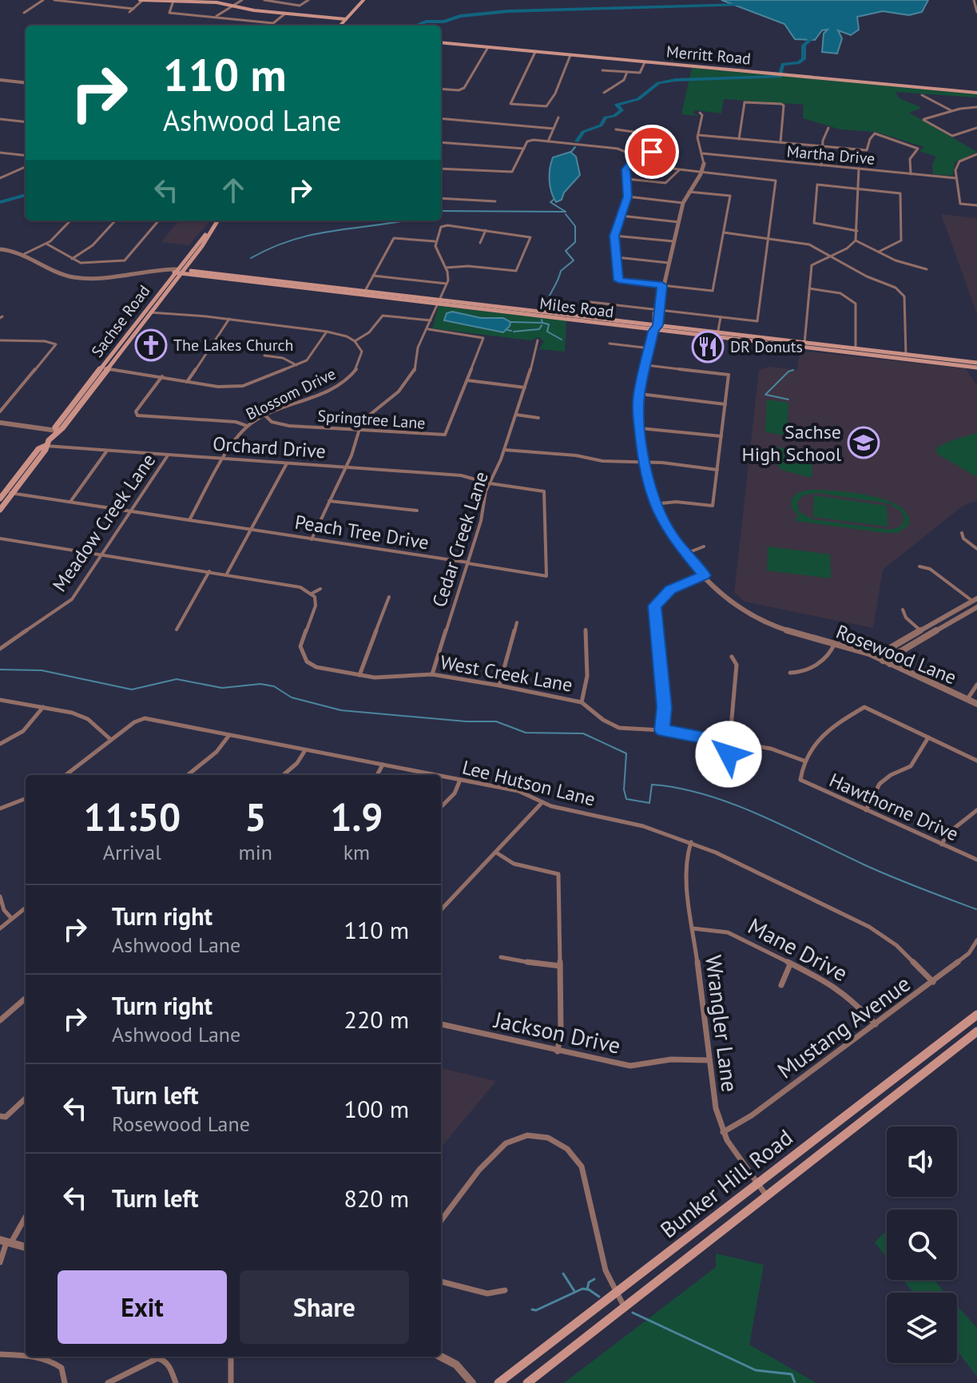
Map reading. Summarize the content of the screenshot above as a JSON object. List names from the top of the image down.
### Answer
{
  "streets": {
    "main road": [
      "Merritt Road",
      "Miles Road",
      "Sachse Road",
      "Bunker Hill Road"
    ],
    "street": [
      "Martha Drive",
      "Blossom Drive",
      "Springtree Lane",
      "Orchard Drive",
      "Meadow Creek Lane",
      "Peach Tree Drive",
      "Cedar Creek Lane",
      "Rosewood Lane",
      "West Creek Lane",
      "Lee Hutson Lane",
      "Hawthorne Drive",
      "Mane Drive",
      "Wrangler Lane",
      "Mustang Avenue",
      "Jackson Drive"
    ]
  },
  "crossings": [
    ["Martha Drive", "Rosewood Lane"],
    ["Miles Road", "Sachse Road"],
    ["Miles Road", "Rosewood Lane"],
    ["Sachse Road", "Orchard Drive"],
    ["Sachse Road", "Peach Tree Drive"],
    ["Blossom Drive", "Springtree Lane"],
    ["Blossom Drive", "Orchard Drive"],
    ["Blossom Drive", "Peach Tree Drive"],
    ["Orchard Drive", "Meadow Creek Lane"],
    ["Orchard Drive", "Peach Tree Drive"],
    ["Orchard Drive", "Cedar Creek Lane"],
    ["Meadow Creek Lane", "Peach Tree Drive"],
    ["Peach Tree Drive", "Cedar Creek Lane"],
    ["Cedar Creek Lane", "West Creek Lane"],
    ["West Creek Lane", "Hawthorne Drive"],
    ["Lee Hutson Lane", "Wrangler Lane"],
    ["Lee Hutson Lane", "Mustang Avenue"],
    ["Mane Drive", "Wrangler Lane"],
    ["Mane Drive", "Mustang Avenue"],
    ["Wrangler Lane", "Mustang Avenue"],
    ["Wrangler Lane", "Jackson Drive"],
    ["Wrangler Lane", "Bunker Hill Road"]
  ],
  "places": {
    "church": ["The Lakes Church"],
    "restaurant": ["DR Donuts"],
    "school or university": ["Sachse High School"]
  },
  "page": {
    "turn": ["110 m", "Ashwood Lane"],
    "eta": [
      "11:50",
      "Arrival",
      "5",
      "min",
      "1.9",
      "km"
    ],
    "list": [
      {
        "name": "Turn right",
        "note": "Ashwood Lane",
        "value": "110 m"
      },
      {
        "name": "Turn right",
        "note": "Ashwood Lane",
        "value": "220 m"
      },
      {
        "name": "Turn left",
        "note": "Rosewood Lane",
        "value": "100 m"
      },
      {
        "name": "Turn left",
        "value": "820 m"
      }
    ],
    "buttons": ["Exit", "Share"]
  }
}
